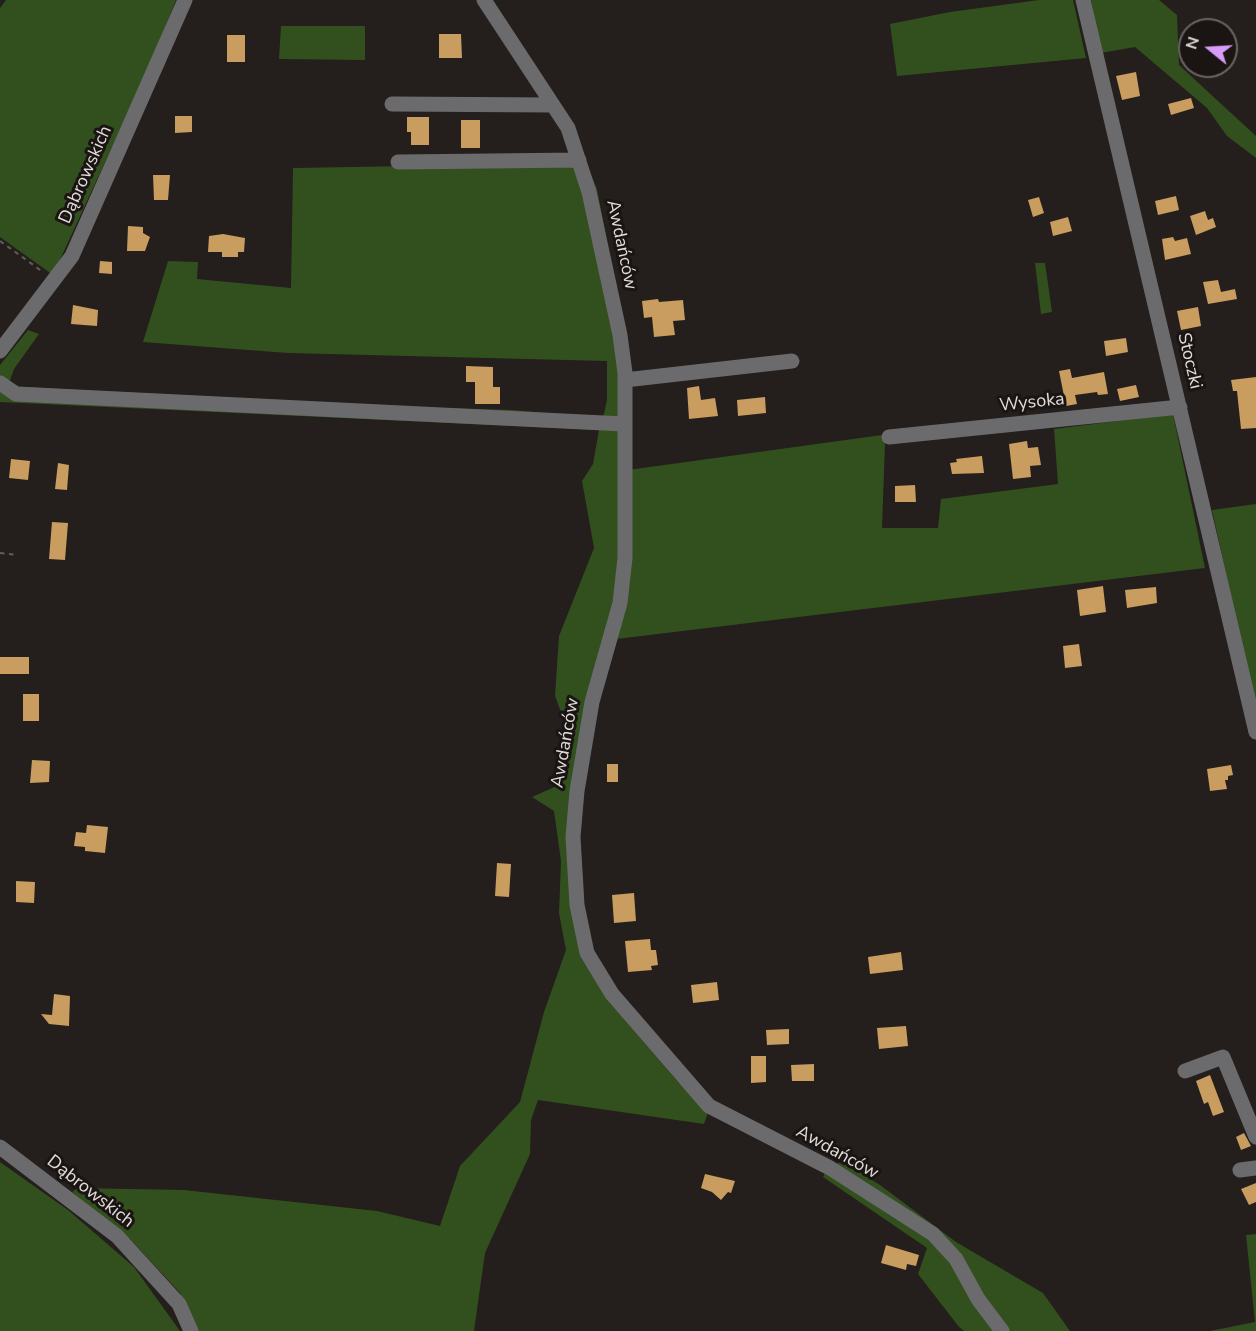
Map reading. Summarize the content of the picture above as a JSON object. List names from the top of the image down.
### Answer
{
  "streets": {
    "street": [
      "Dąbrowskich",
      "Awdańców",
      "Stoczki",
      "Wysoka"
    ]
  },
  "crossings": [
    ["Stoczki", "Wysoka"]
  ],
  "north": "left"
}
